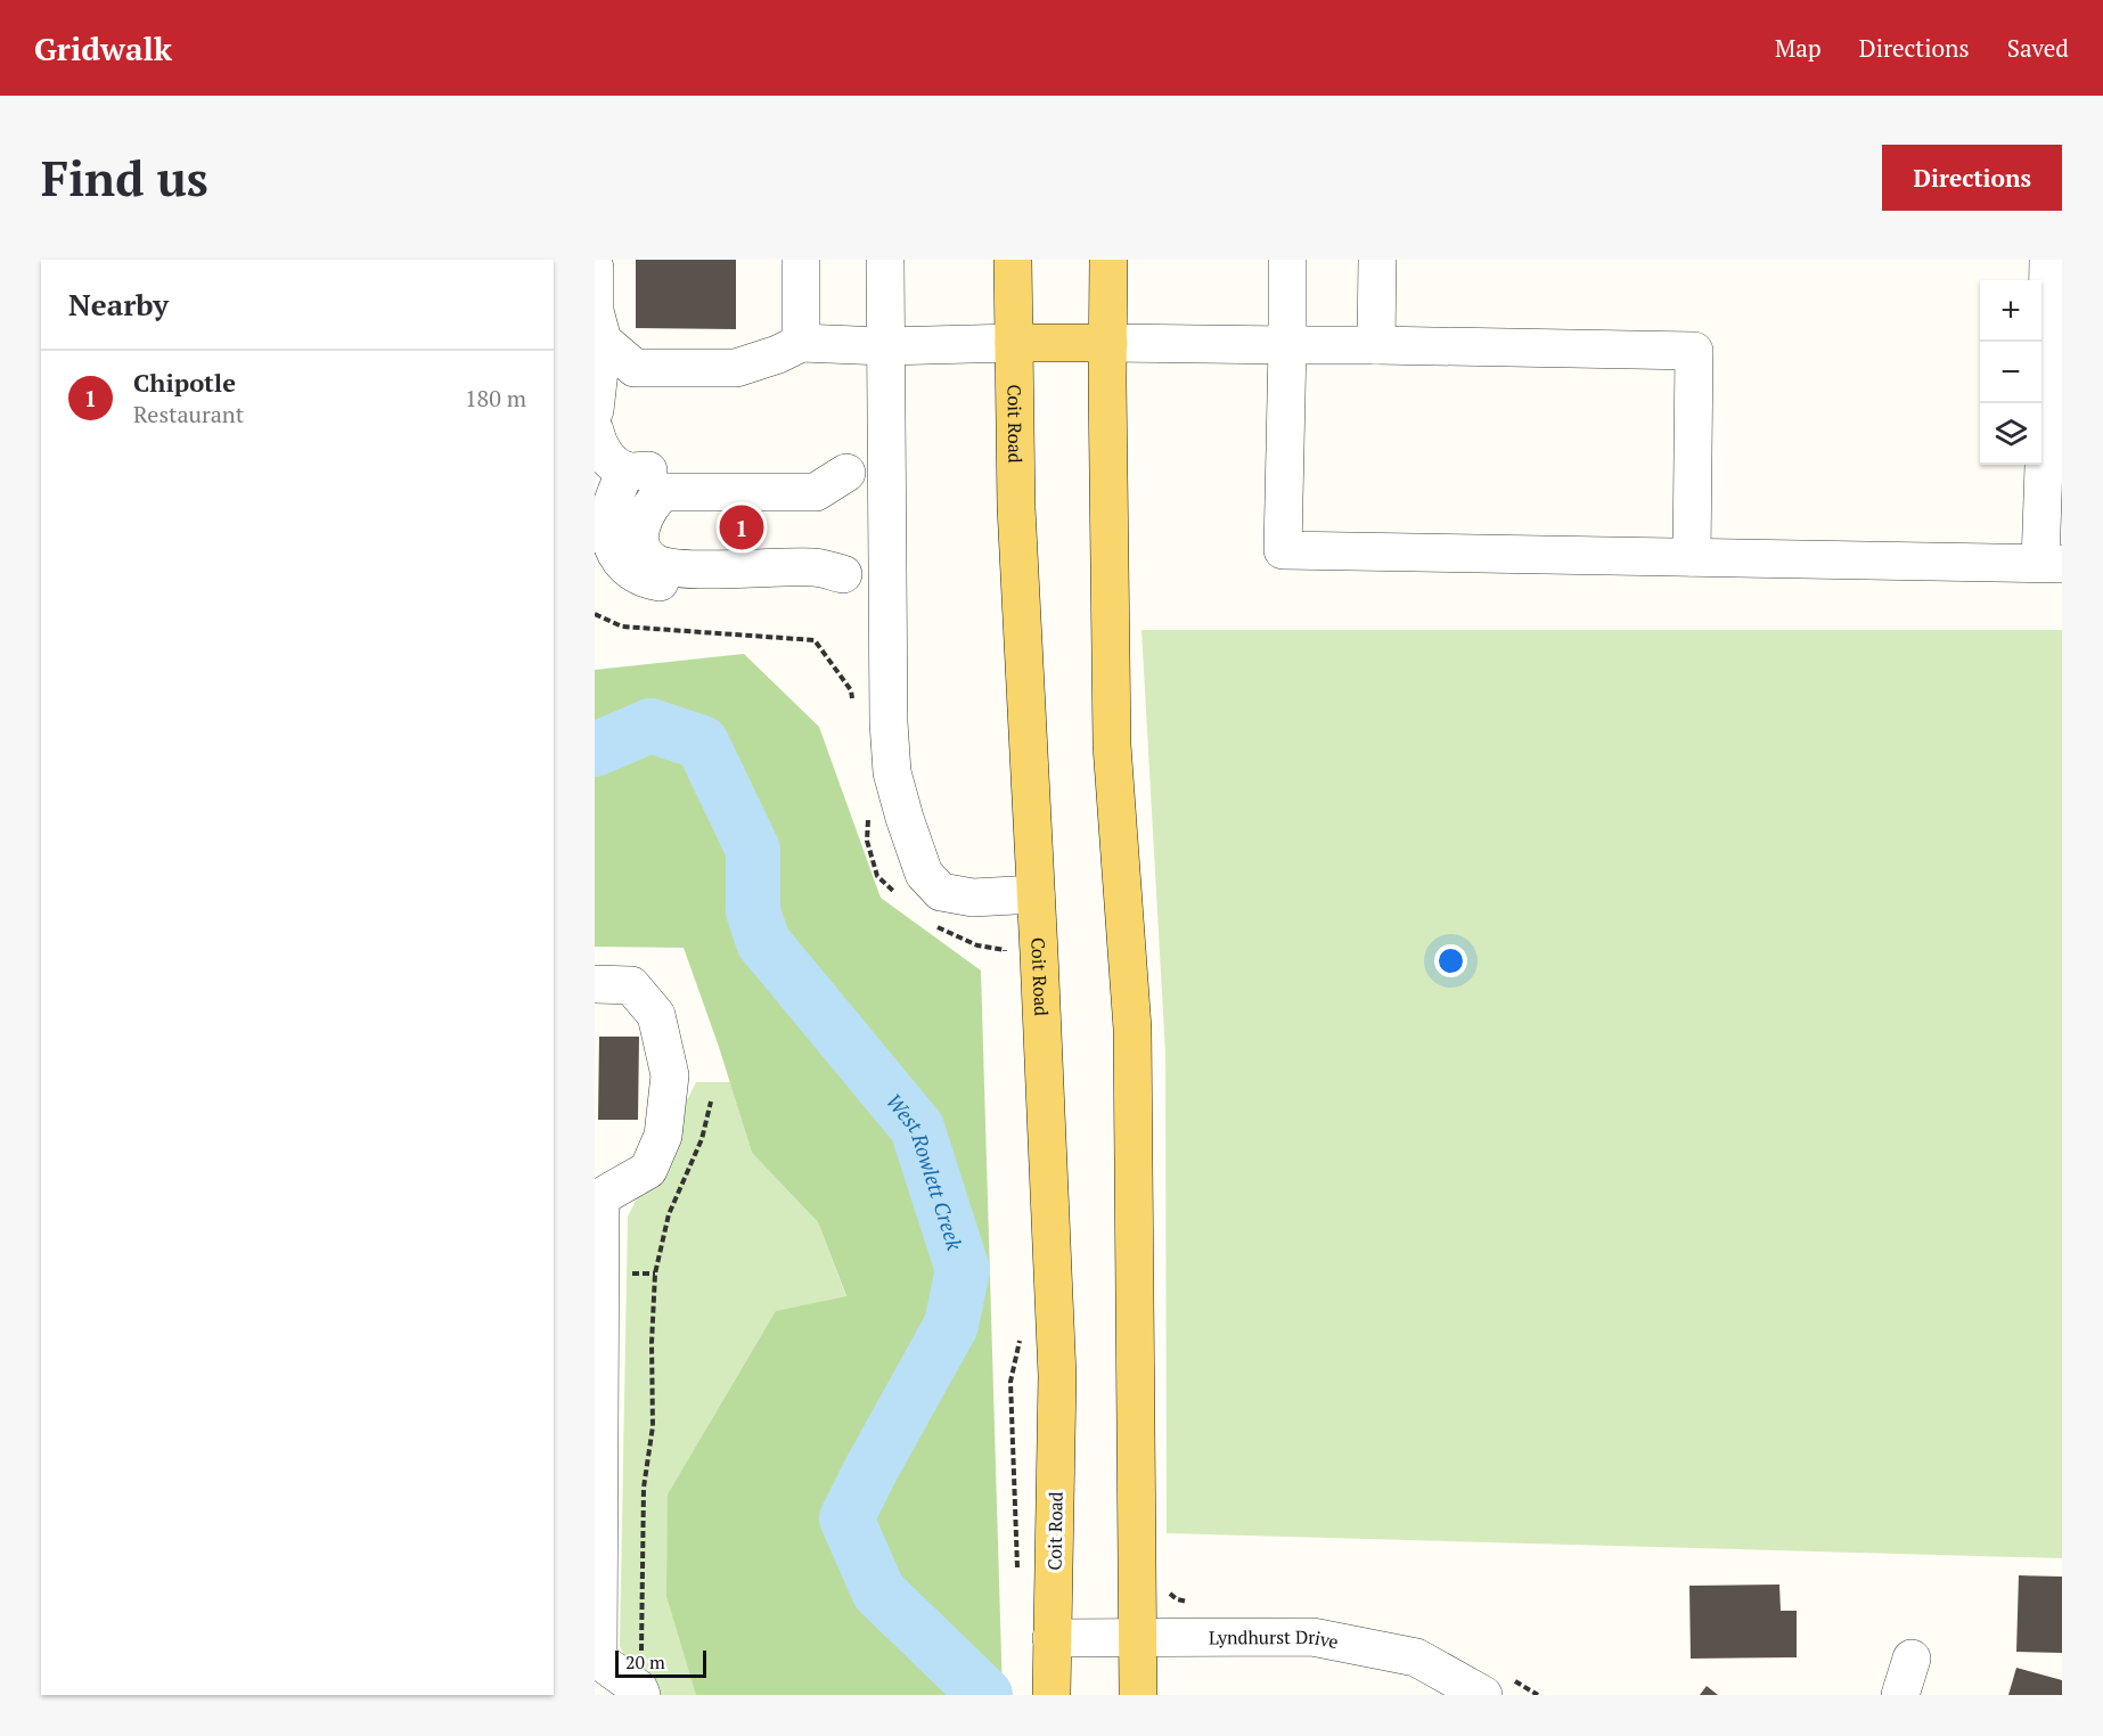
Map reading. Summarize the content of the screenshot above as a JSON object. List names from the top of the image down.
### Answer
{
  "streets": {
    "main road": ["Coit Road"],
    "street": ["Lyndhurst Drive"]
  },
  "crossings": [
    ["Coit Road", "Lyndhurst Drive"]
  ],
  "water": ["West Rowlett Creek"],
  "scale_bar": "20 m",
  "page": {
    "header": "Gridwalk",
    "nav": ["Map", "Directions", "Saved"],
    "buttons": "Directions",
    "title": "Find us",
    "heading": "Nearby",
    "map_buttons": ["+", "−"],
    "list": [
      {
        "mark": "1",
        "name": "Chipotle",
        "note": "Restaurant",
        "value": "180 m"
      }
    ],
    "pins": "1",
    "scale": "20 m"
  }
}
